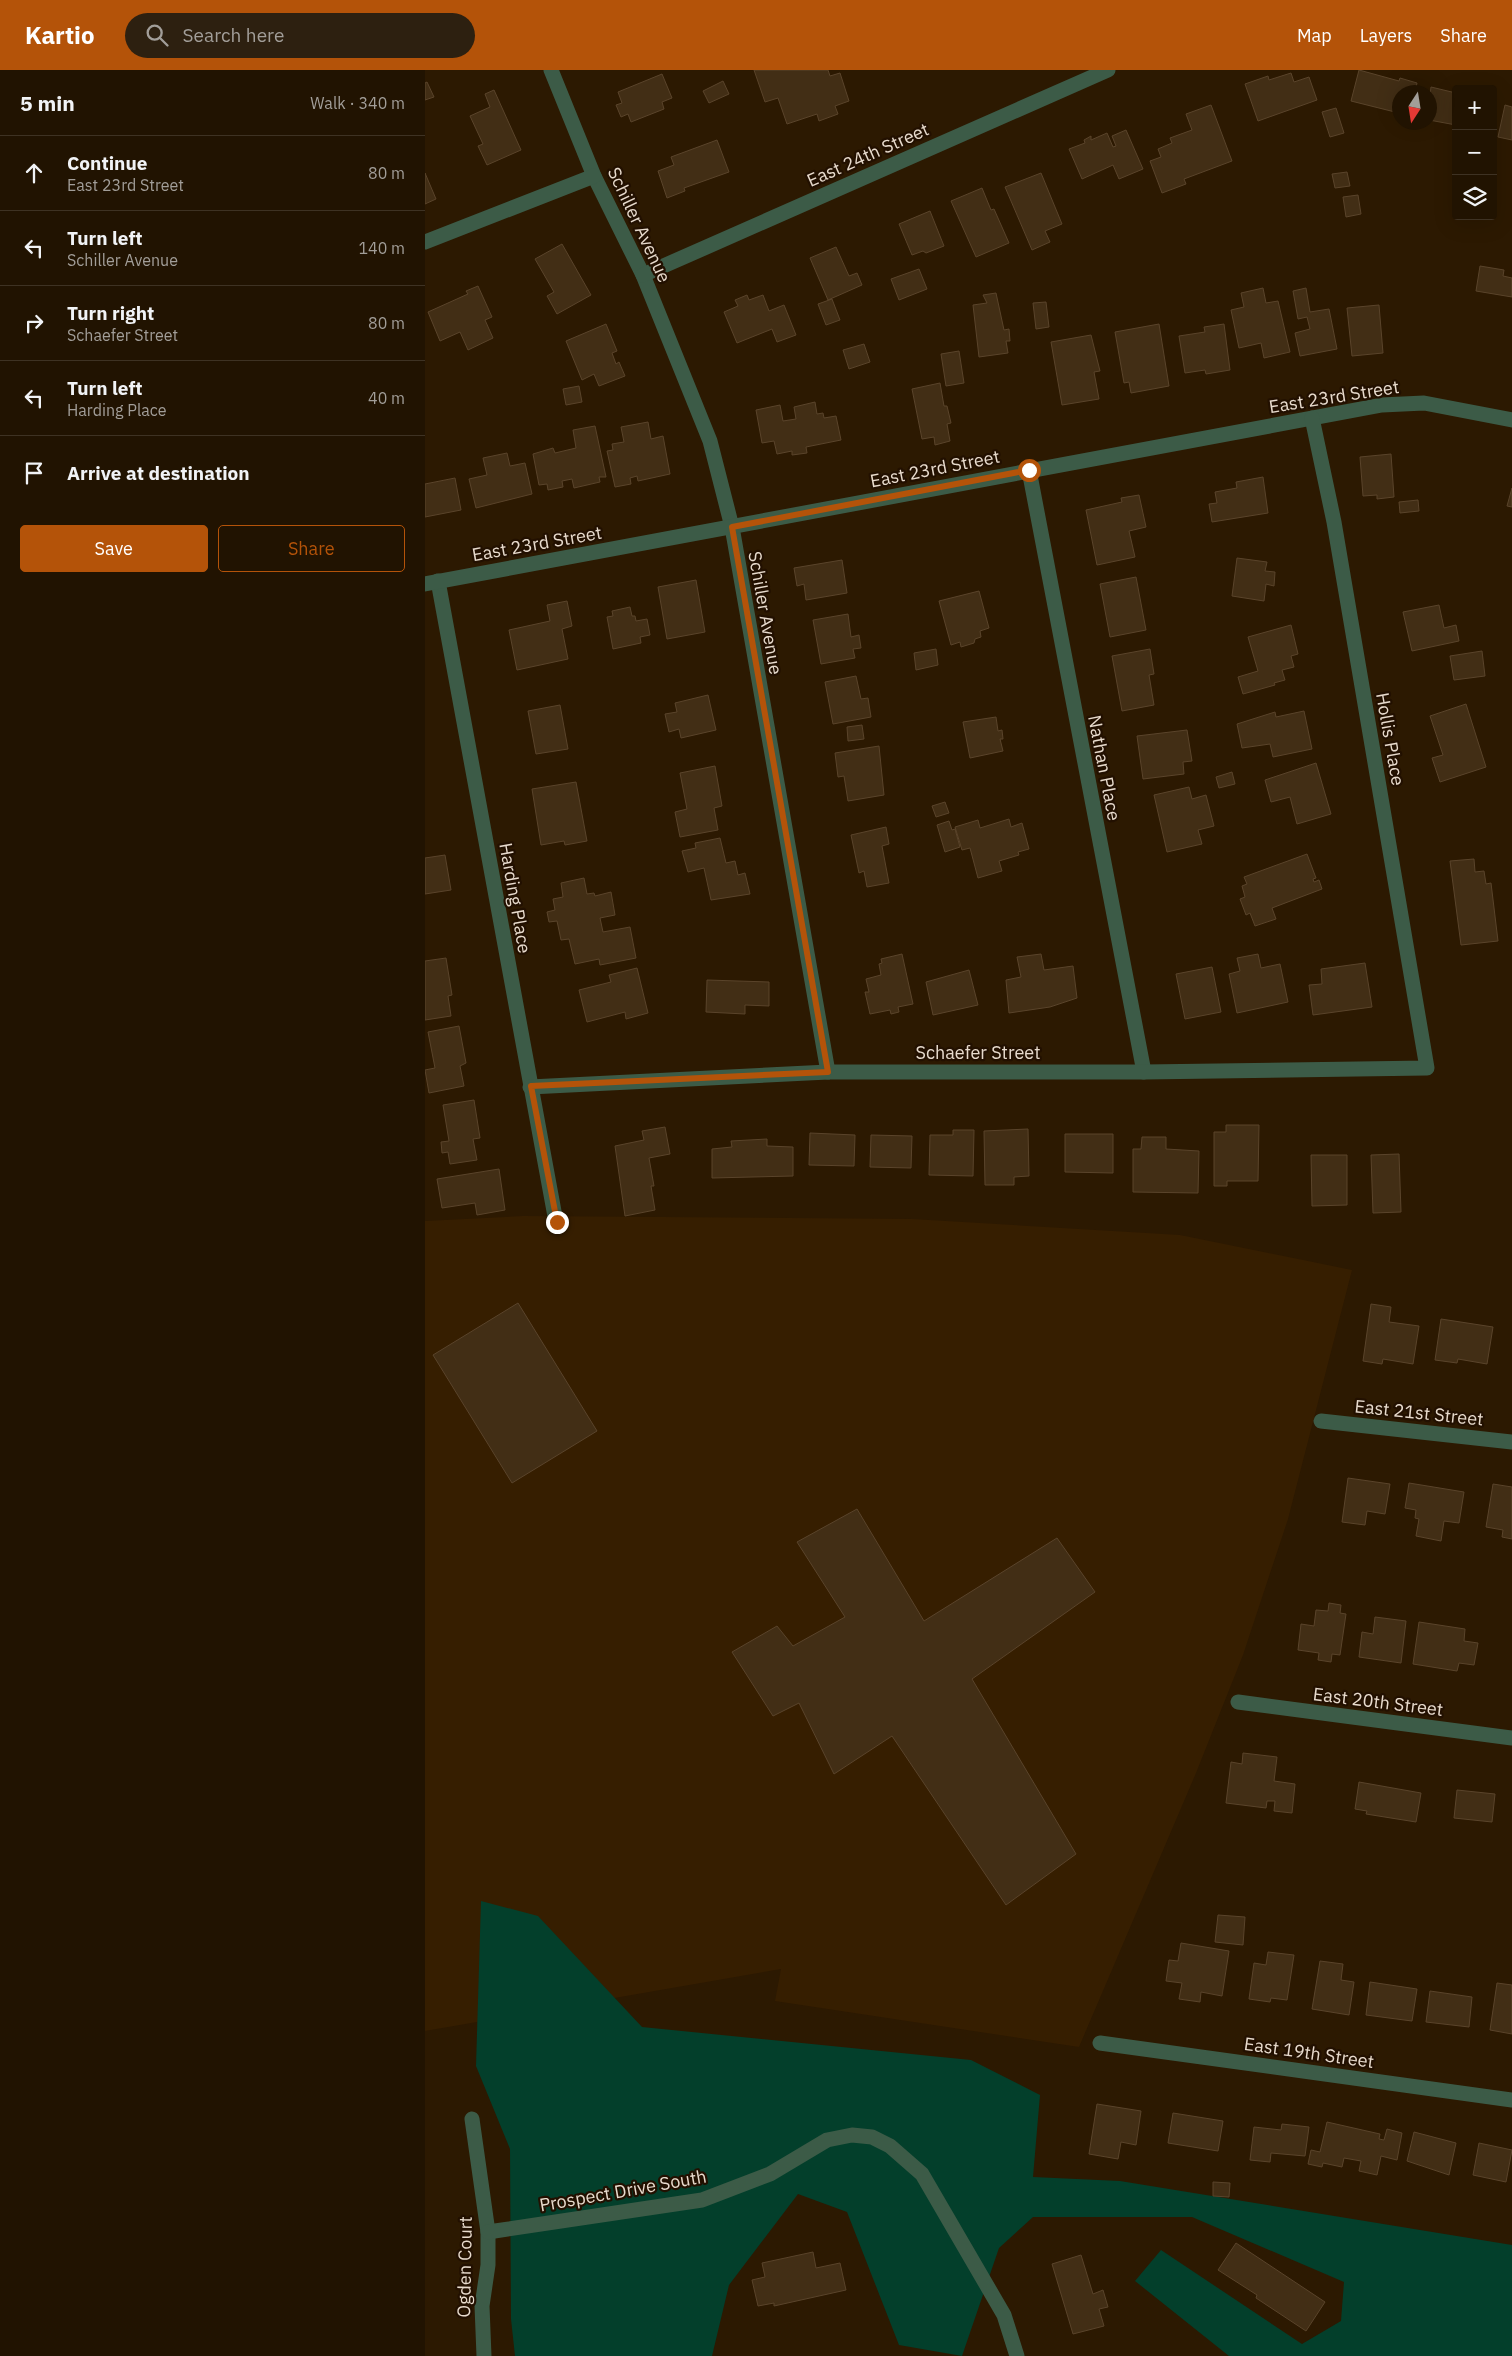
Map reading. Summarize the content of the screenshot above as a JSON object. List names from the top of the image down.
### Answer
{
  "streets": {
    "street": [
      "East 24th Street",
      "Schiller Avenue",
      "East 23rd Street",
      "Hollis Place",
      "Nathan Place",
      "Harding Place",
      "Schaefer Street",
      "East 21st Street",
      "East 20th Street",
      "East 19th Street",
      "Prospect Drive South",
      "Ogden Court"
    ]
  },
  "crossings": [
    ["East 24th Street", "Schiller Avenue"],
    ["Schiller Avenue", "East 23rd Street"],
    ["Schiller Avenue", "Schaefer Street"],
    ["East 23rd Street", "Hollis Place"],
    ["East 23rd Street", "Nathan Place"],
    ["East 23rd Street", "Harding Place"],
    ["Hollis Place", "Schaefer Street"],
    ["Nathan Place", "Schaefer Street"],
    ["Harding Place", "Schaefer Street"],
    ["Prospect Drive South", "Ogden Court"]
  ],
  "north": "bottom",
  "page": {
    "header": "Kartio",
    "search": "Search here",
    "nav": ["Map", "Layers", "Share"],
    "heading": ["5 min", "Walk · 340 m"],
    "map_buttons": ["+", "−"],
    "list": [
      ["Continue", "East 23rd Street", "80 m"],
      ["Turn left", "Schiller Avenue", "140 m"],
      ["Turn right", "Schaefer Street", "80 m"],
      ["Turn left", "Harding Place", "40 m"],
      "Arrive at destination"
    ],
    "buttons": ["Save", "Share"]
  }
}
